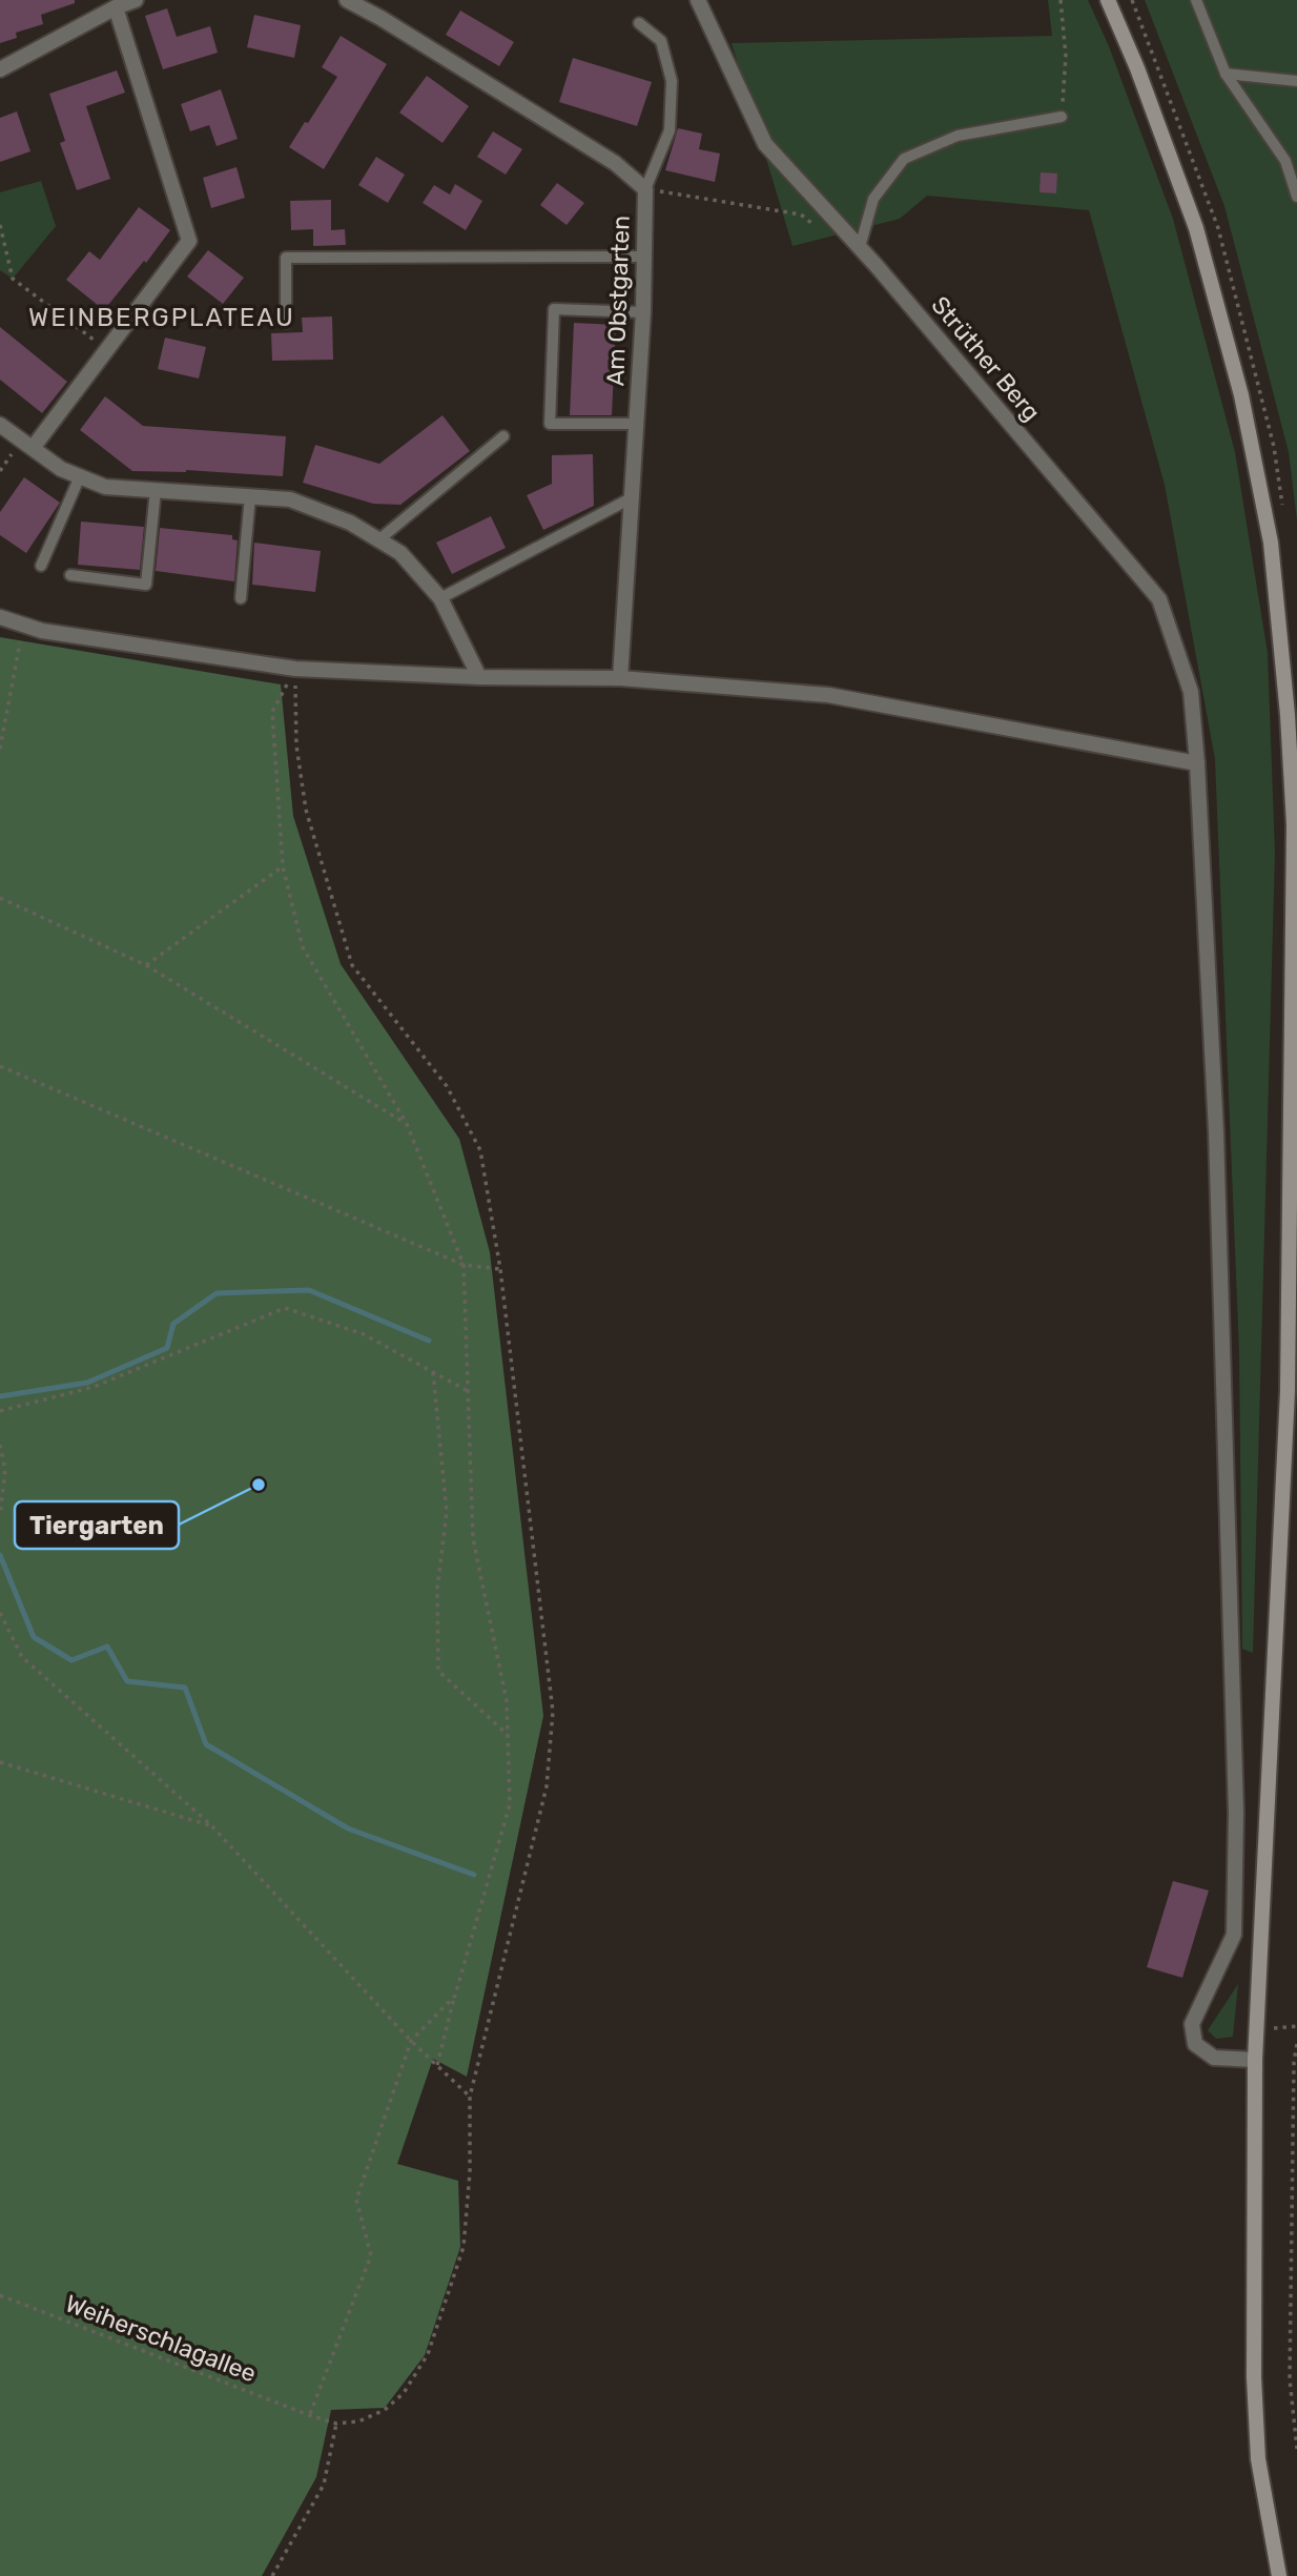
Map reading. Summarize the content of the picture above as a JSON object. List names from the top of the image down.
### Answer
{
  "streets": {
    "street": ["Am Obstgarten", "Strüther Berg"],
    "path": ["Weiherschlagallee"]
  },
  "districts": ["WEINBERGPLATEAU"],
  "places": ["Tiergarten"]
}
